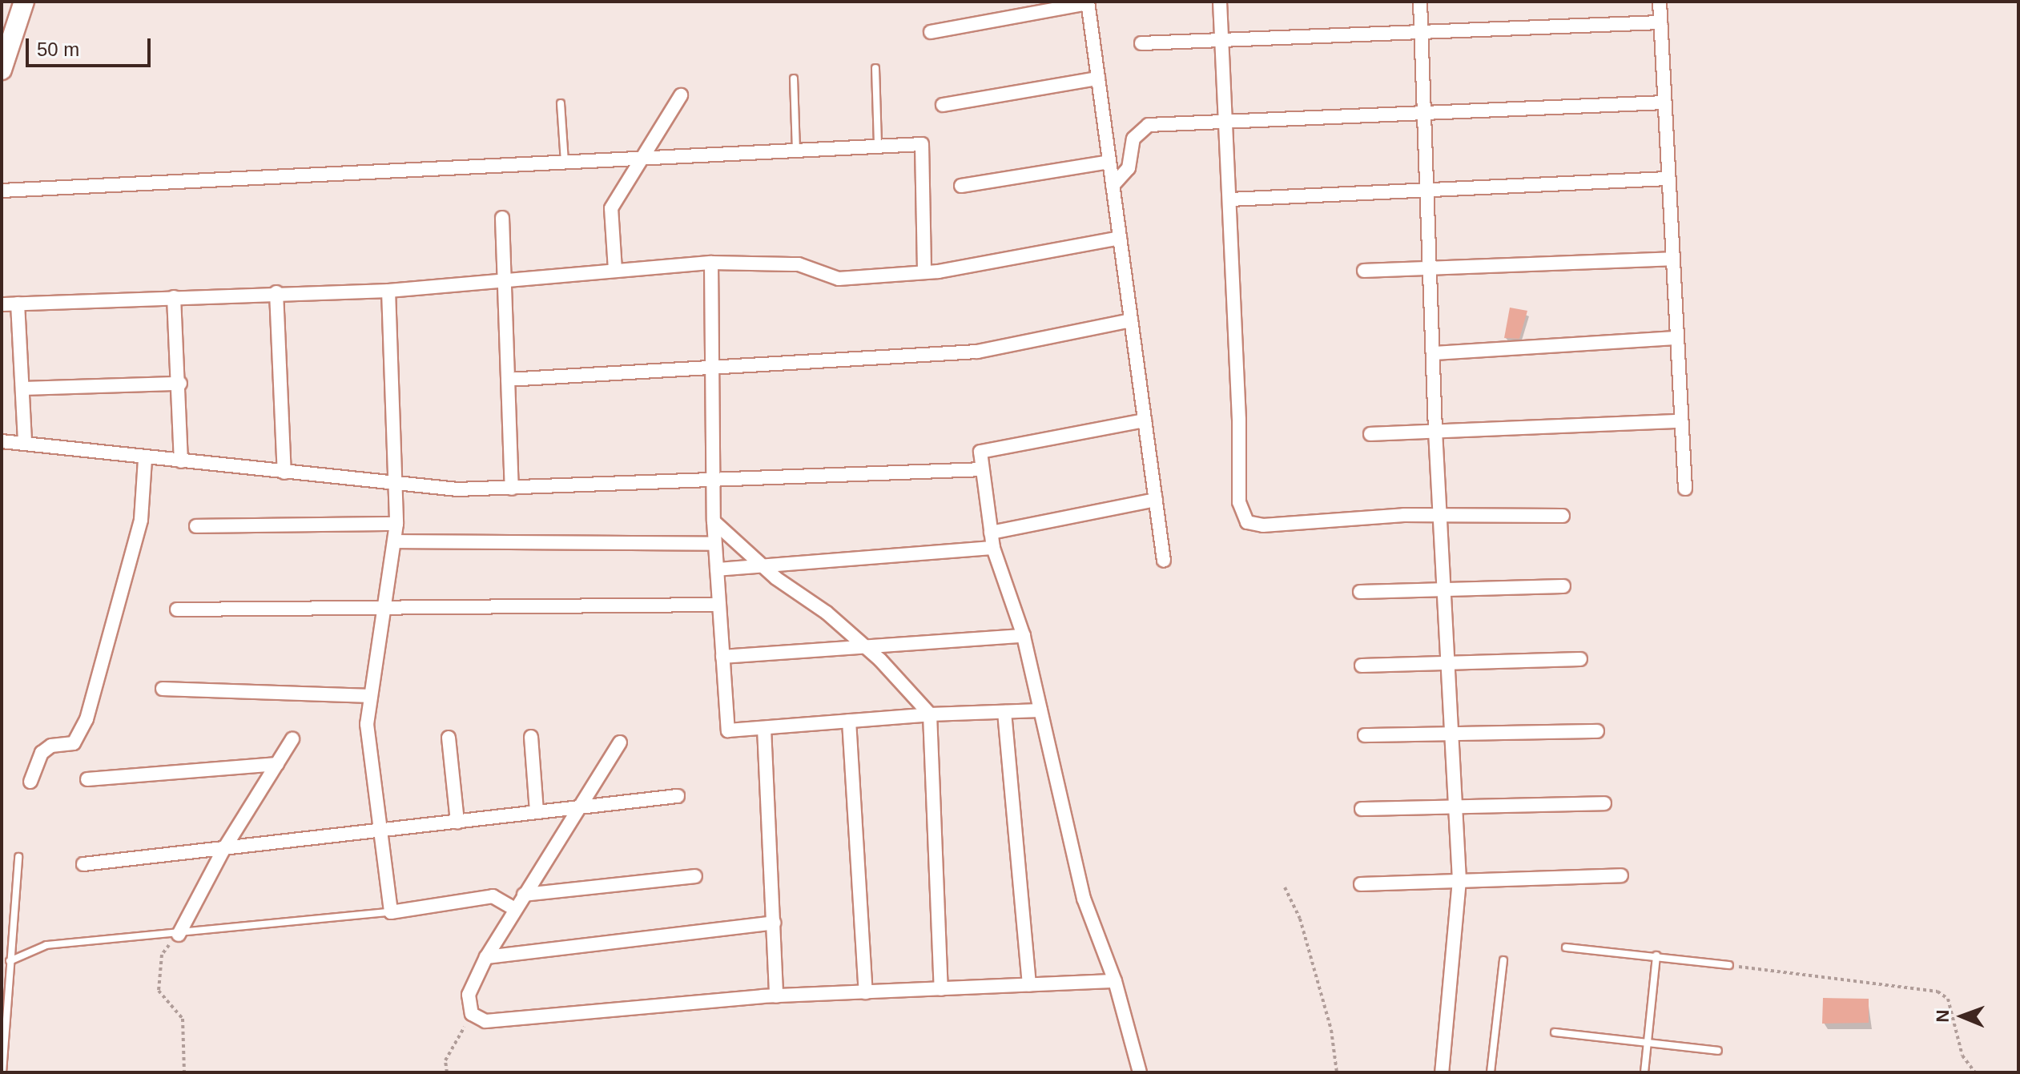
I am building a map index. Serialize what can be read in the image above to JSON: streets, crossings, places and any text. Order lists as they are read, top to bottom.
{
  "scale_bar": "50 m",
  "north": "left"
}
